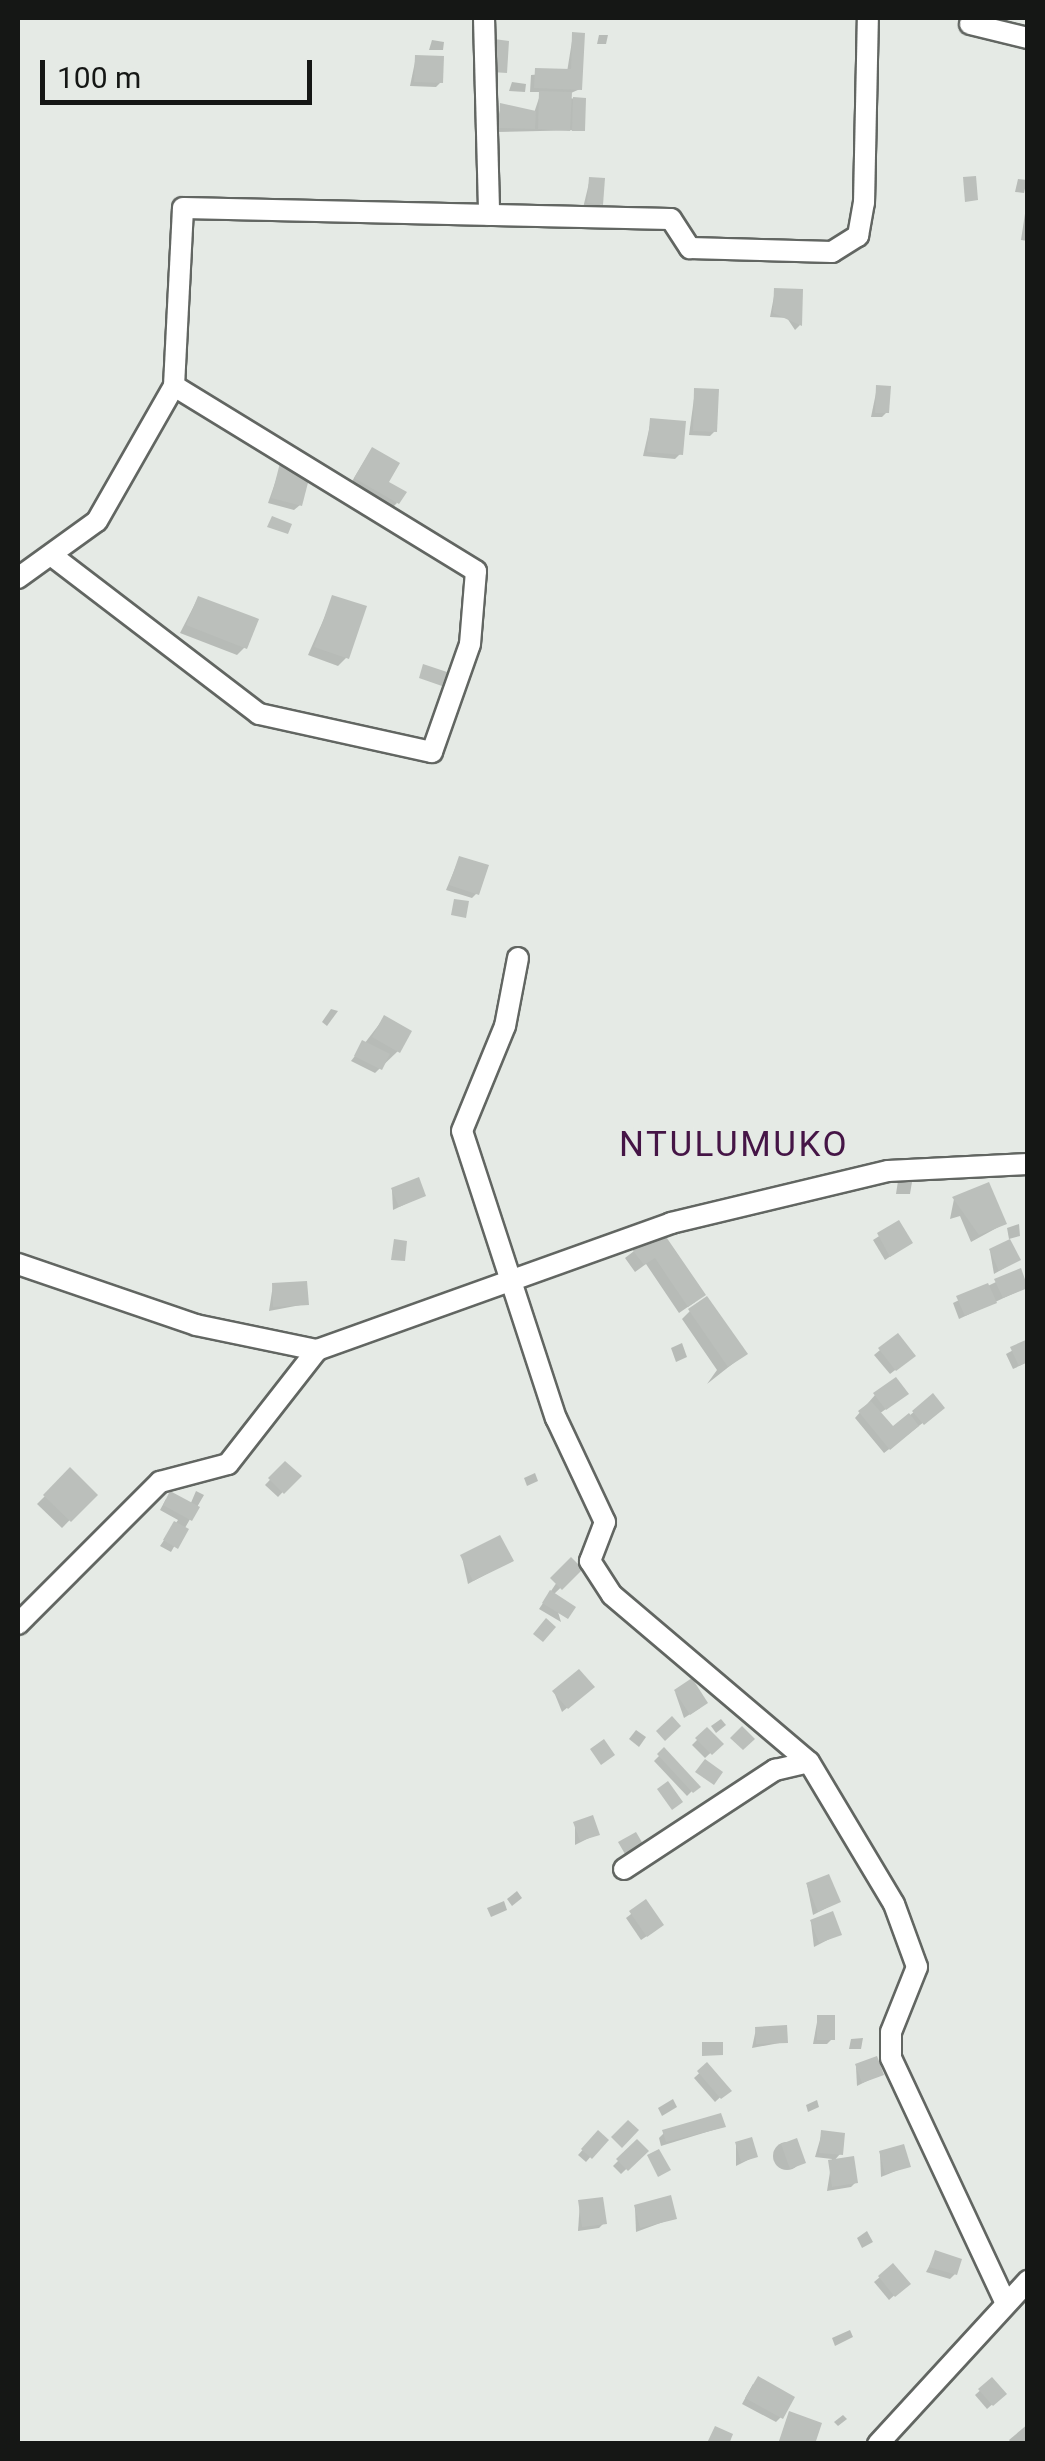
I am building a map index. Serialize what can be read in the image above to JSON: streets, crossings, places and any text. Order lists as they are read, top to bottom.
{
  "districts": ["NTULUMUKO"],
  "scale_bar": "100 m"
}
